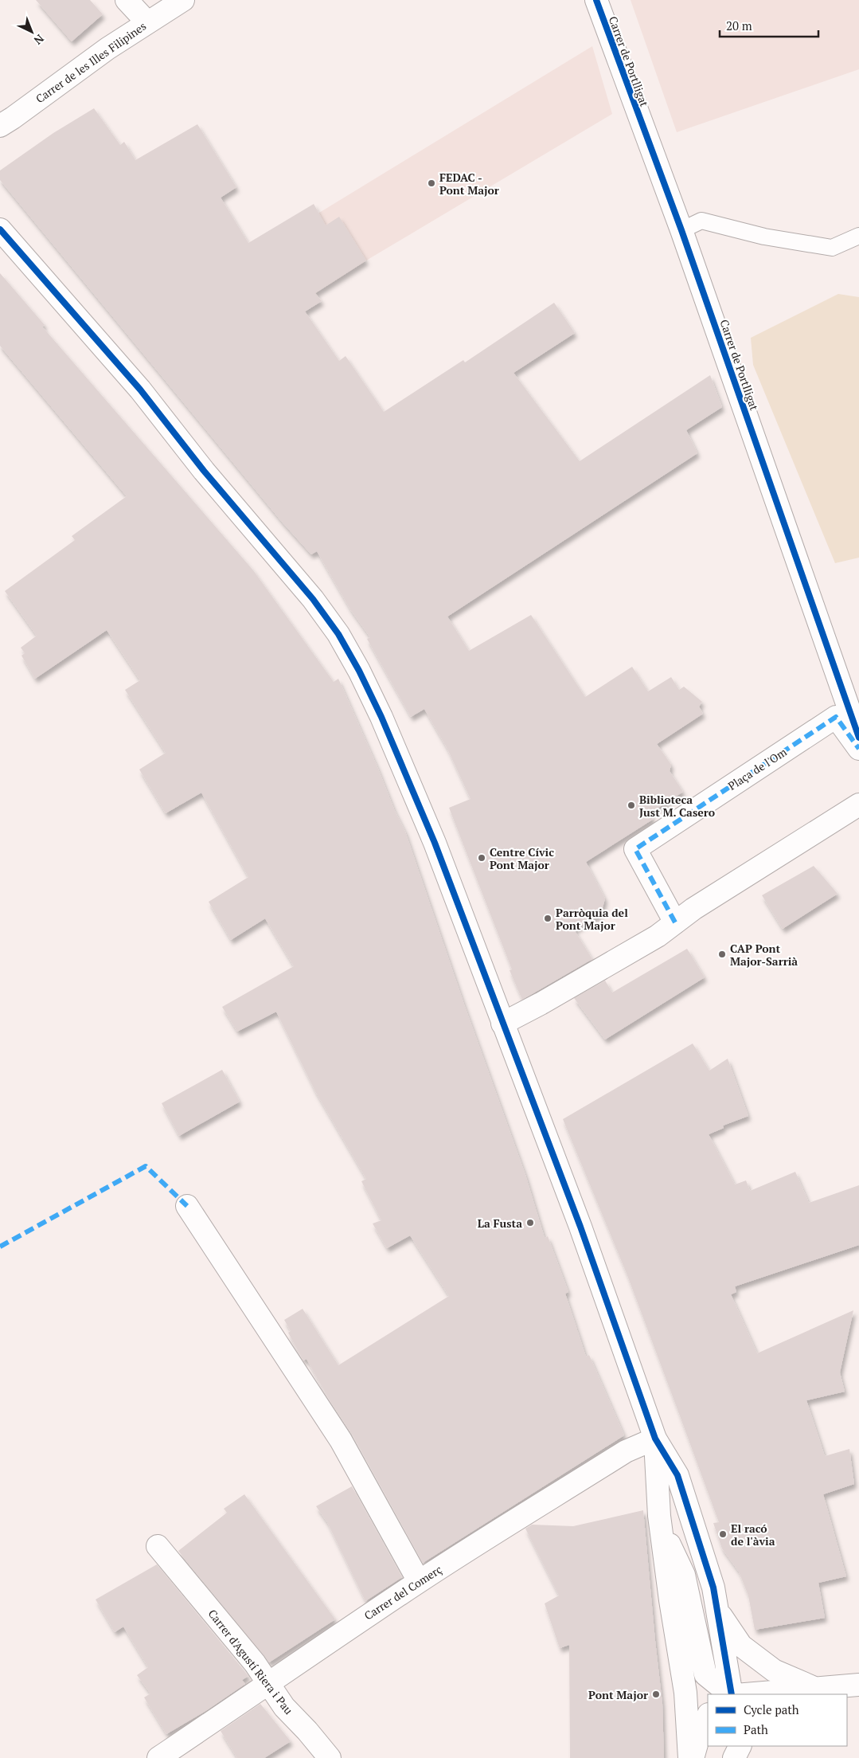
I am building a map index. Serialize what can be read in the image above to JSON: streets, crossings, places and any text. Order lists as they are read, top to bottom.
{
  "streets": {
    "street": [
      "Carrer de Portlligat",
      "Carrer de les Illes Filipines",
      "Plaça de l'Om",
      "Carrer del Comerç",
      "Carrer d'Agustí Riera i Pau"
    ]
  },
  "crossings": [
    ["Carrer del Comerç", "Carrer d'Agustí Riera i Pau"]
  ],
  "places": [
    "FEDAC - Pont Major",
    "Biblioteca Just M. Casero",
    "Centre Cívic Pont Major",
    "Parròquia del Pont Major",
    "CAP Pont Major-Sarrià",
    "La Fusta",
    "El racó de l'àvia",
    "Pont Major"
  ],
  "legend": ["Cycle path", "Path"],
  "scale_bar": "20 m",
  "north": "bottom right"
}
